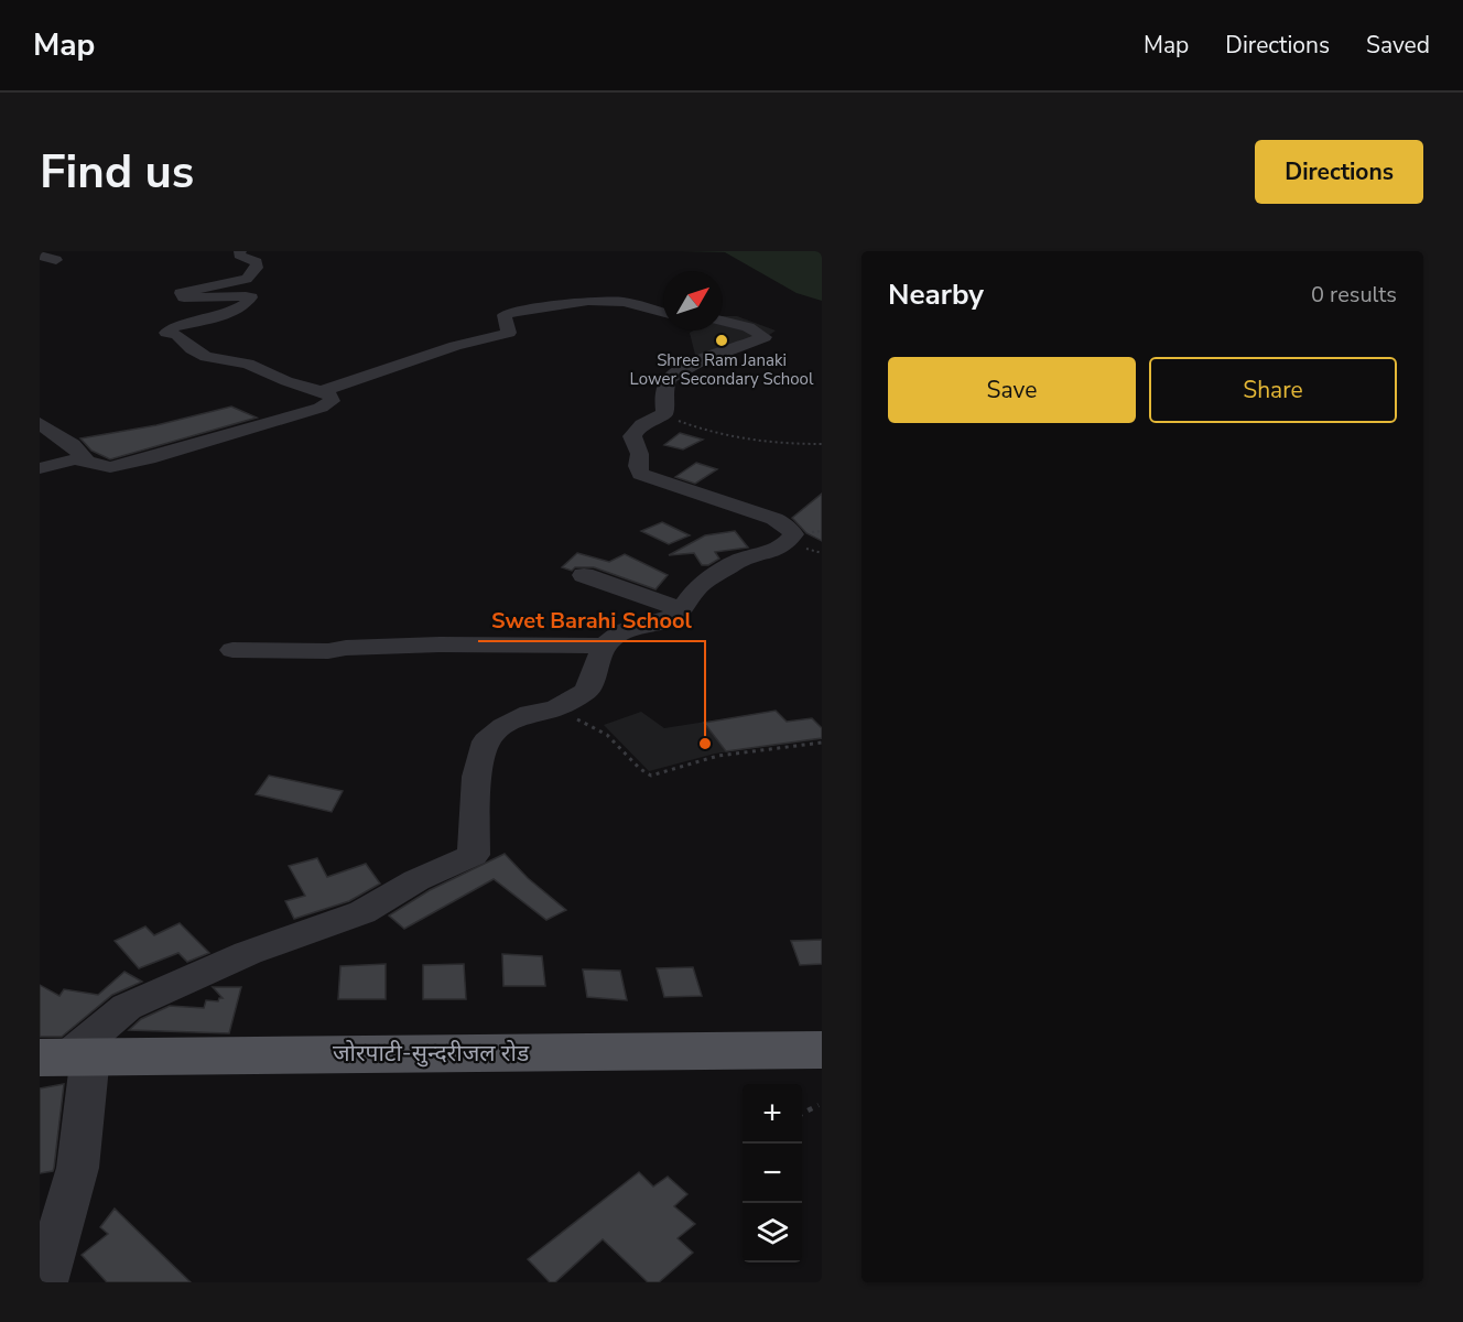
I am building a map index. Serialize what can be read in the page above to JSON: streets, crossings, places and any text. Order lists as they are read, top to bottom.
{
  "streets": {
    "main road": ["जोरपाटी-सुन्दरीजल रोड"]
  },
  "places": ["Shree Ram Janaki Lower Secondary School", "Swet Barahi School"],
  "north": "top right",
  "page": {
    "header": "Map",
    "nav": ["Map", "Directions", "Saved"],
    "buttons": [
      "Directions",
      ["Save", "Share"]
    ],
    "title": "Find us",
    "heading": ["Nearby", "0 results"],
    "map_buttons": ["+", "−"]
  }
}
